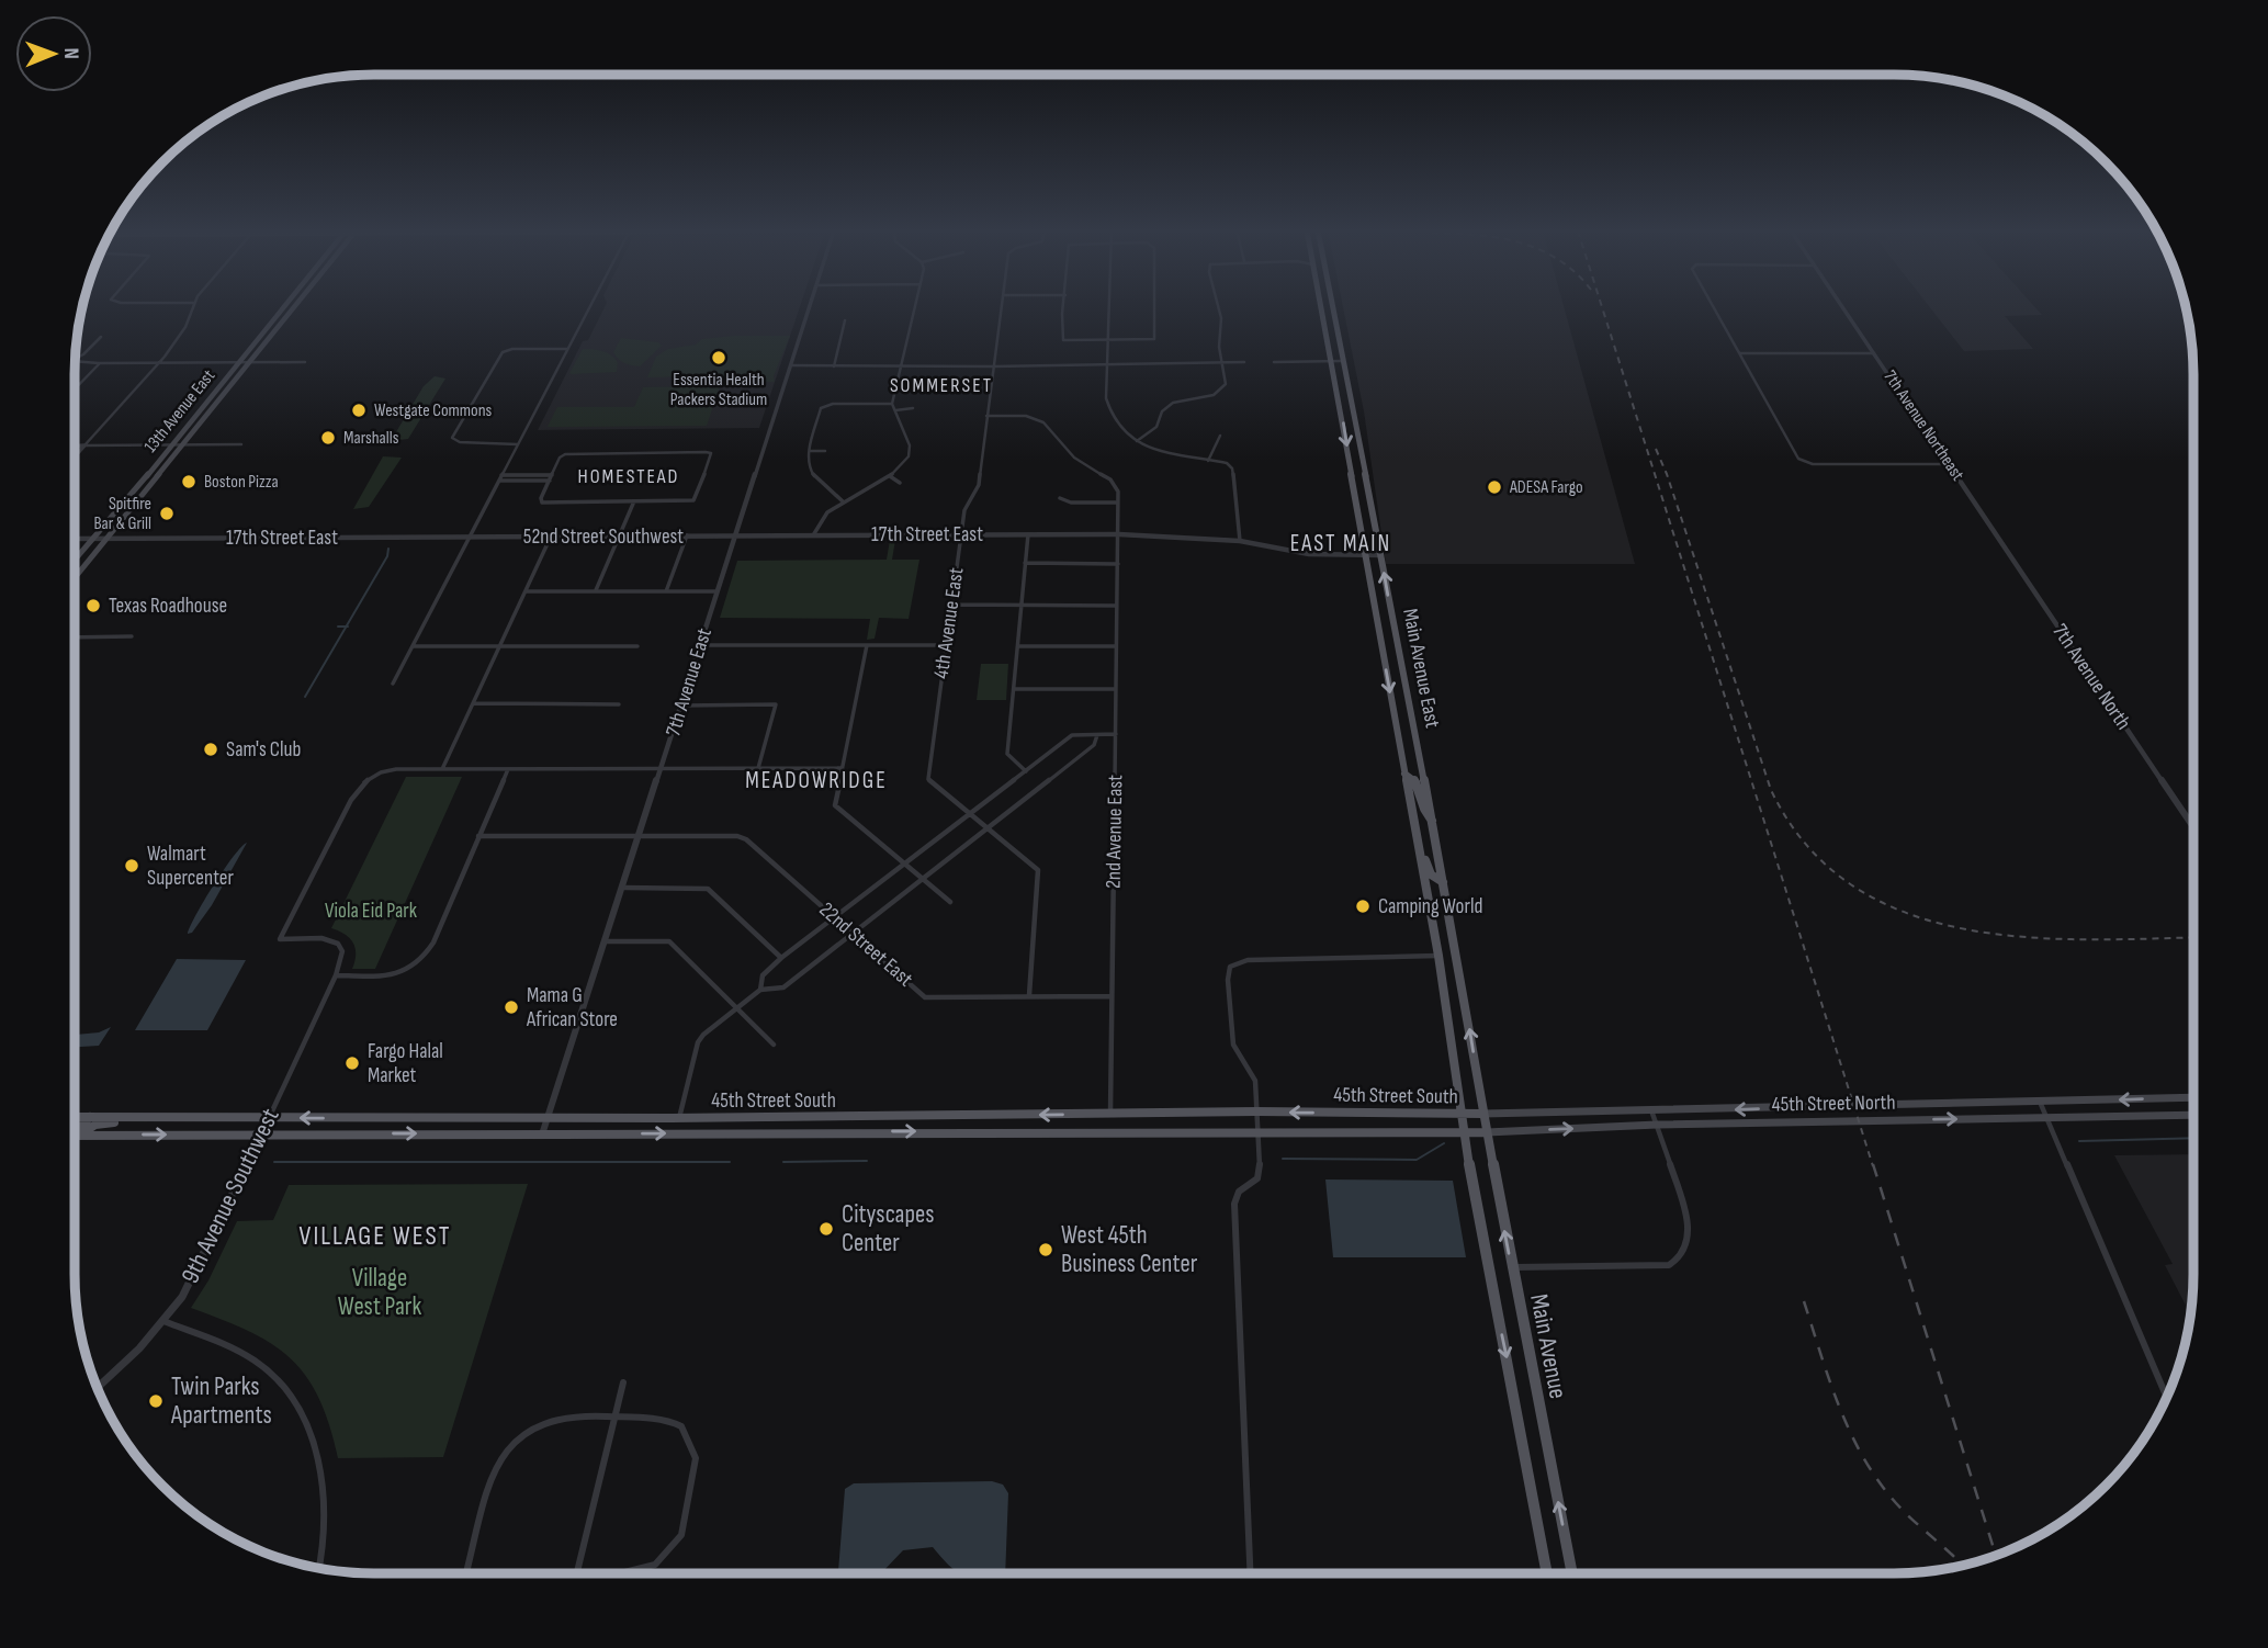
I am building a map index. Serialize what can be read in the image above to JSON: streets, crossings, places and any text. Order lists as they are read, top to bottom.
{
  "streets": {
    "main road": [
      "13th Avenue East",
      "Main Avenue East",
      "45th Street South",
      "45th Street North",
      "Main Avenue"
    ],
    "street": [
      "7th Avenue Northeast",
      "17th Street East",
      "52nd Street Southwest",
      "4th Avenue East",
      "7th Avenue North",
      "7th Avenue East",
      "2nd Avenue East",
      "22nd Street East",
      "9th Avenue Southwest"
    ]
  },
  "crossings": [
    ["13th Avenue East", "17th Street East"],
    ["7th Avenue Northeast", "7th Avenue North"],
    ["17th Street East", "52nd Street Southwest"],
    ["17th Street East", "4th Avenue East"],
    ["17th Street East", "Main Avenue East"],
    ["17th Street East", "7th Avenue East"],
    ["17th Street East", "2nd Avenue East"],
    ["52nd Street Southwest", "7th Avenue East"],
    ["4th Avenue East", "22nd Street East"],
    ["Main Avenue East", "45th Street South"],
    ["Main Avenue East", "45th Street North"],
    ["Main Avenue East", "Main Avenue"],
    ["7th Avenue East", "22nd Street East"],
    ["7th Avenue East", "45th Street South"],
    ["2nd Avenue East", "22nd Street East"],
    ["2nd Avenue East", "45th Street South"],
    ["45th Street South", "45th Street North"],
    ["45th Street South", "9th Avenue Southwest"],
    ["45th Street South", "Main Avenue"],
    ["45th Street North", "Main Avenue"]
  ],
  "districts": [
    "SOMMERSET",
    "HOMESTEAD",
    "EAST MAIN",
    "MEADOWRIDGE",
    "VILLAGE WEST"
  ],
  "parks": ["Viola Eid Park", "Village West Park"],
  "places": [
    "Essentia Health Packers Stadium",
    "Westgate Commons",
    "Marshalls",
    "Boston Pizza",
    "ADESA Fargo",
    "Spitfire Bar & Grill",
    "Texas Roadhouse",
    "Sam's Club",
    "Walmart Supercenter",
    "Camping World",
    "Mama G African Store",
    "Fargo Halal Market",
    "Cityscapes Center",
    "West 45th Business Center",
    "Twin Parks Apartments"
  ],
  "north": "right"
}
